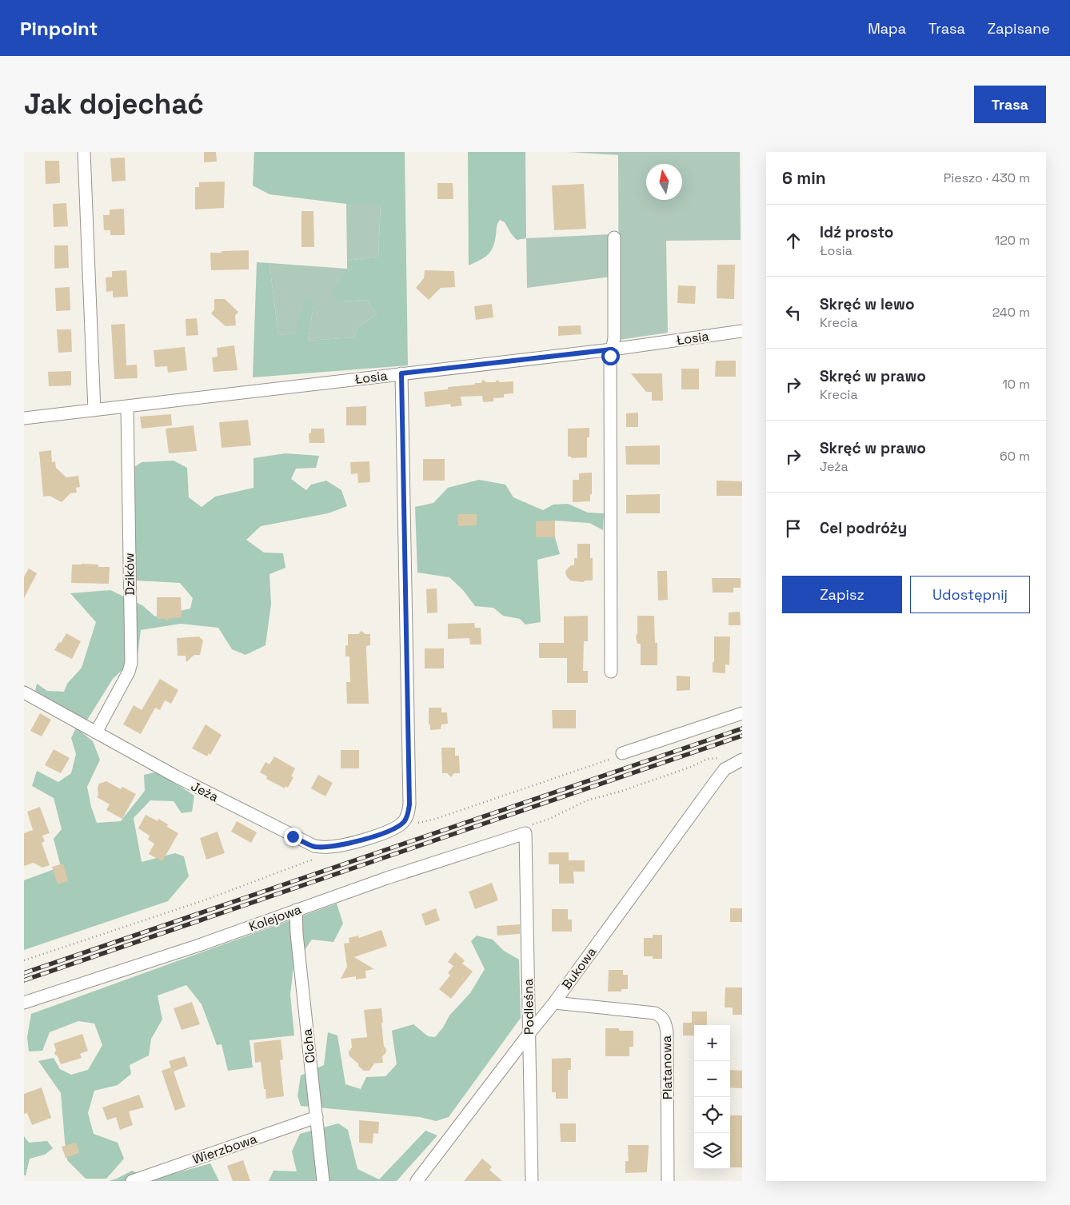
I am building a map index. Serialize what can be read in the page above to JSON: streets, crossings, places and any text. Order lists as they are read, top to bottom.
{
  "streets": {
    "street": [
      "Łosia",
      "Dzików",
      "Jeża",
      "Kolejowa",
      "Bukowa",
      "Podleśna",
      "Cicha",
      "Platanowa",
      "Wierzbowa"
    ]
  },
  "crossings": [
    ["Łosia", "Dzików"],
    ["Łosia", "Jeża"],
    ["Dzików", "Jeża"],
    ["Kolejowa", "Podleśna"],
    ["Kolejowa", "Cicha"],
    ["Bukowa", "Podleśna"],
    ["Bukowa", "Platanowa"],
    ["Cicha", "Wierzbowa"]
  ],
  "north": "top",
  "page": {
    "header": "Pinpoint",
    "nav": ["Mapa", "Trasa", "Zapisane"],
    "buttons": [
      "Trasa",
      ["Zapisz", "Udostępnij"]
    ],
    "title": "Jak dojechać",
    "heading": ["6 min", "Pieszo · 430 m"],
    "list": [
      ["Idź prosto", "Łosia", "120 m"],
      ["Skręć w lewo", "Krecia", "240 m"],
      ["Skręć w prawo", "Krecia", "10 m"],
      ["Skręć w prawo", "Jeża", "60 m"],
      "Cel podróży"
    ],
    "map_buttons": ["+", "−"]
  }
}
